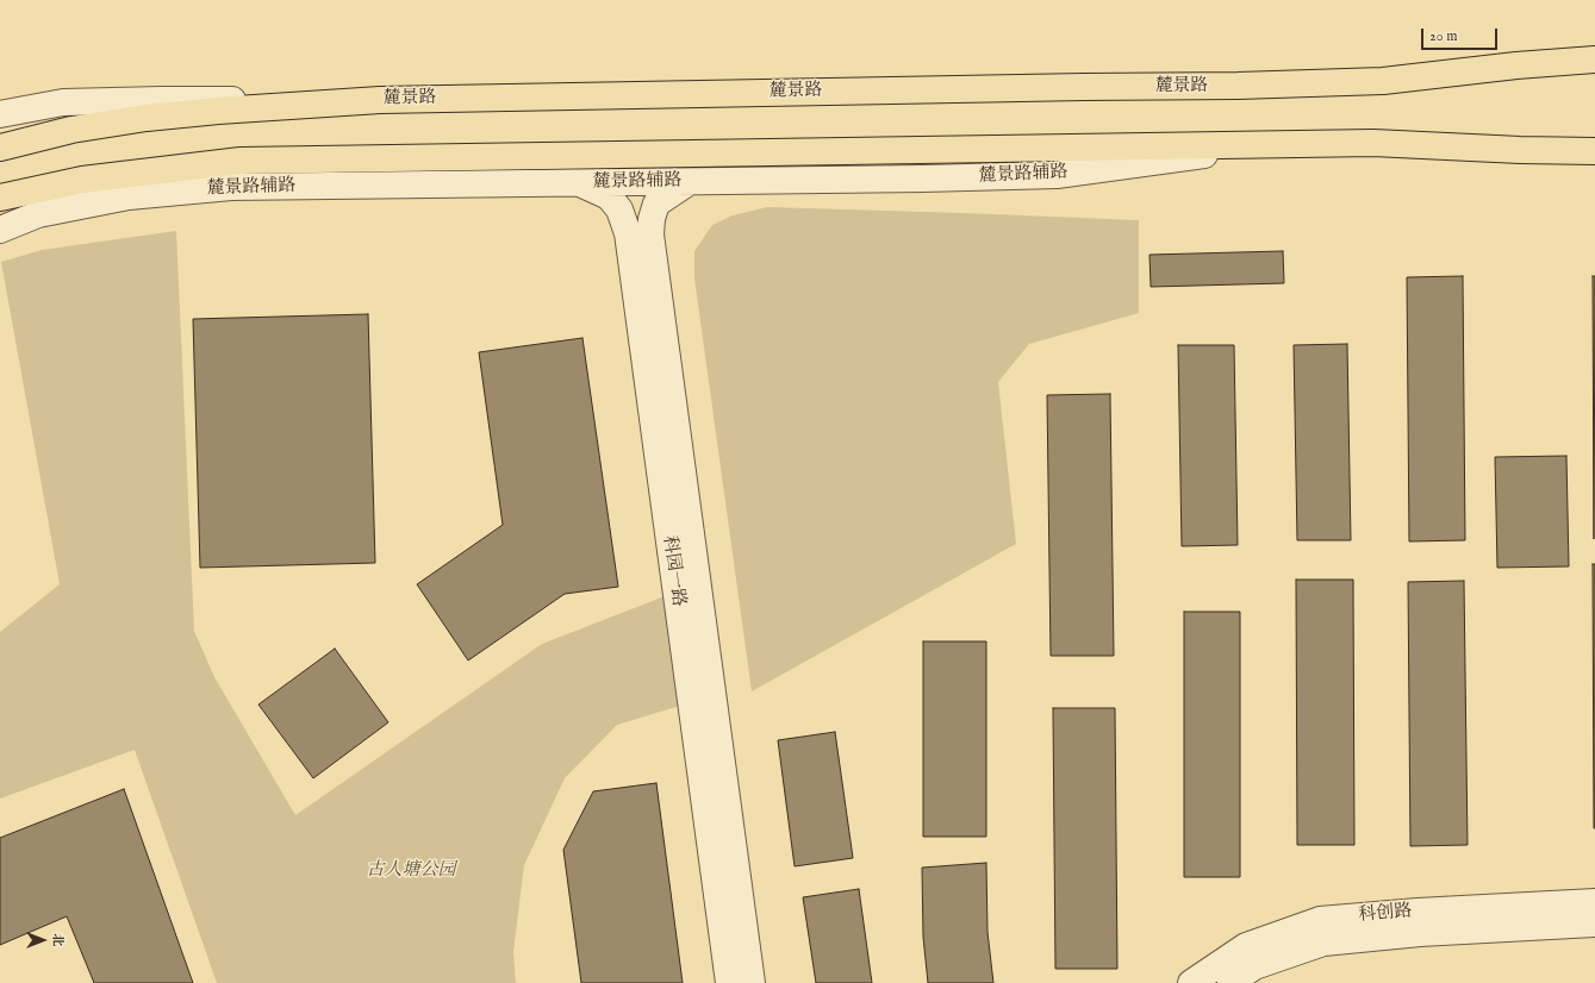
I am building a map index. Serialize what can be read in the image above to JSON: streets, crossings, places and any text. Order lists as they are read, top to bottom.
{
  "streets": {
    "highway": ["麓景路"],
    "street": ["麓景路辅路", "科园一路", "科创路"]
  },
  "crossings": [
    ["麓景路辅路", "科园一路"]
  ],
  "parks": ["古人塘公园"],
  "scale_bar": "20 m",
  "north": "right"
}
